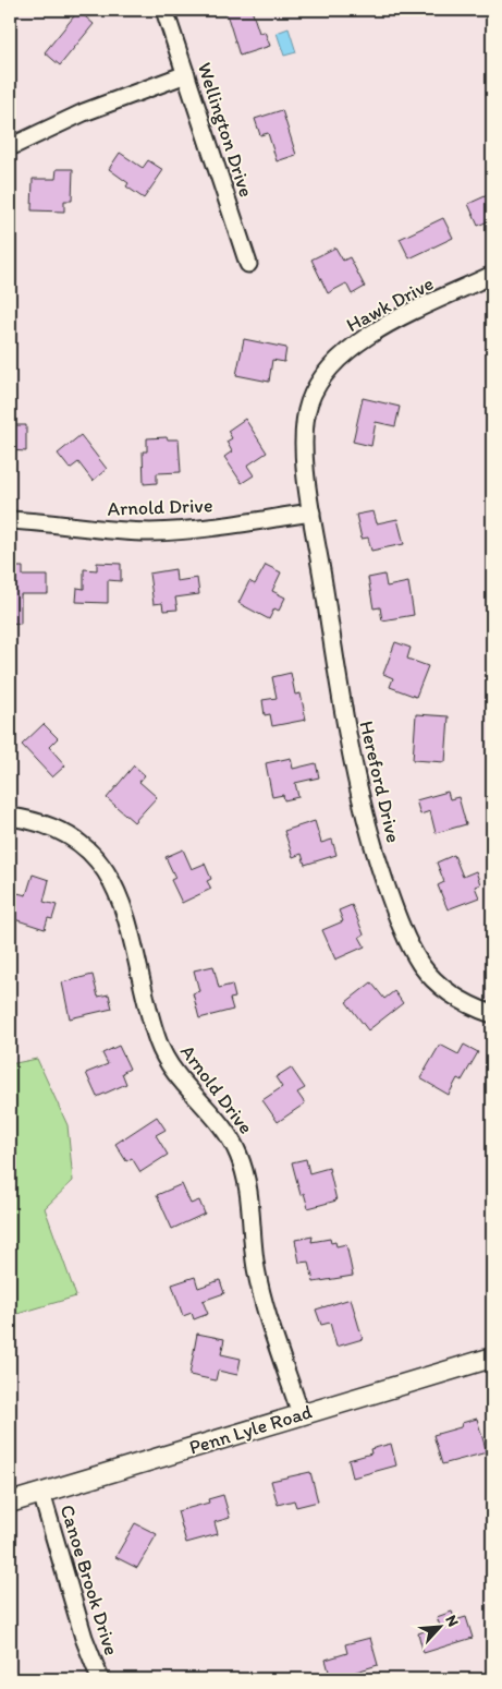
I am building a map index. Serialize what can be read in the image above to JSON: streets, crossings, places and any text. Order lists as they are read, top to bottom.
{
  "streets": {
    "street": [
      "Wellington Drive",
      "Hawk Drive",
      "Arnold Drive",
      "Hereford Drive",
      "Penn Lyle Road",
      "Canoe Brook Drive"
    ]
  },
  "crossings": [
    ["Hawk Drive", "Arnold Drive"],
    ["Hawk Drive", "Hereford Drive"],
    ["Arnold Drive", "Hereford Drive"],
    ["Arnold Drive", "Penn Lyle Road"],
    ["Penn Lyle Road", "Canoe Brook Drive"]
  ],
  "north": "top right"
}
